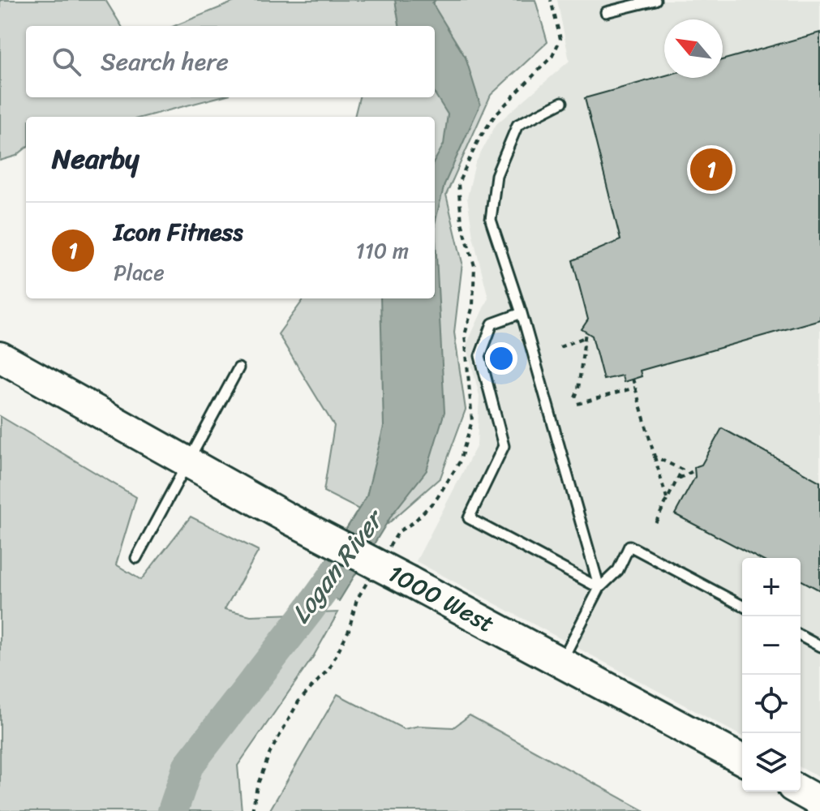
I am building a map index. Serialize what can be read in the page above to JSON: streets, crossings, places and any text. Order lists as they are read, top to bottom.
{
  "streets": {
    "main road": ["1000 West"]
  },
  "water": ["Logan River"],
  "north": "top left",
  "page": {
    "search": "Search here",
    "heading": "Nearby",
    "pins": "1",
    "list": [
      {
        "mark": "1",
        "name": "Icon Fitness",
        "note": "Place",
        "value": "110 m"
      }
    ],
    "map_buttons": ["+", "−"]
  }
}
